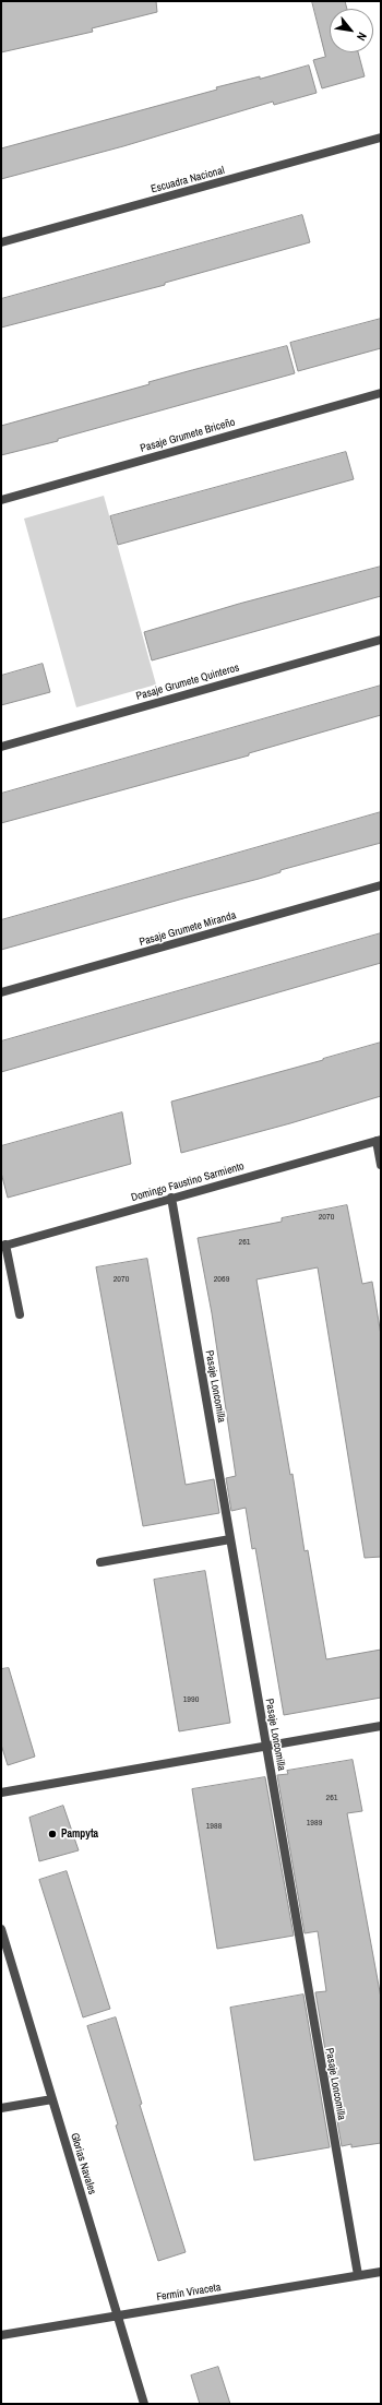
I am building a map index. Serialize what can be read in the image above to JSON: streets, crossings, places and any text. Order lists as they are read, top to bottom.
{
  "streets": {
    "street": [
      "Escuadra Nacional",
      "Pasaje Grumete Briceño",
      "Pasaje Grumete Quinteros",
      "Pasaje Grumete Miranda",
      "Domingo Faustino Sarmiento",
      "Pasaje Loncomilla",
      "Glorias Navales",
      "Fermín Vivaceta"
    ]
  },
  "crossings": [
    ["Domingo Faustino Sarmiento", "Pasaje Loncomilla"],
    ["Pasaje Loncomilla", "Fermín Vivaceta"],
    ["Glorias Navales", "Fermín Vivaceta"]
  ],
  "places": ["Pampyta"],
  "house_numbers": [
    "2070",
    "261",
    "2070",
    "2069",
    "1990",
    "261",
    "1989",
    "1988"
  ],
  "north": "bottom right"
}
